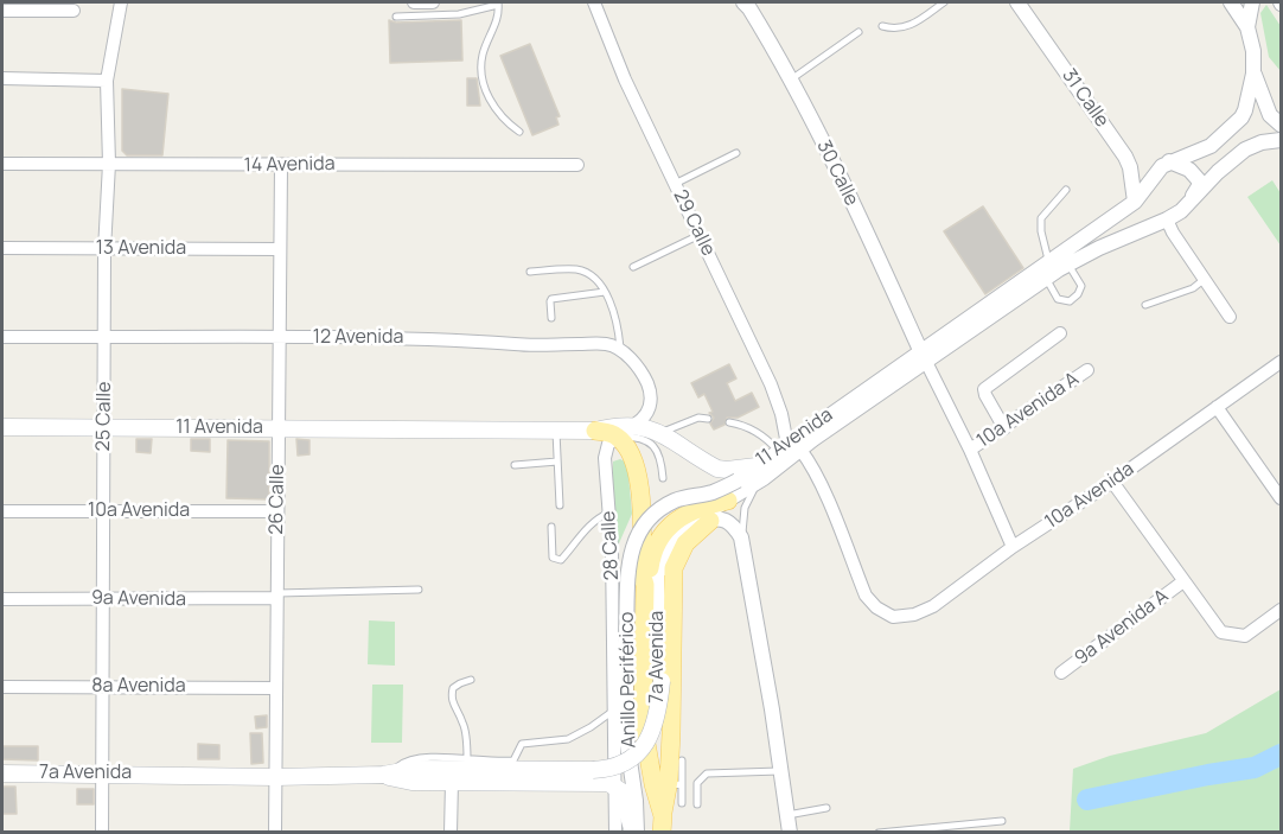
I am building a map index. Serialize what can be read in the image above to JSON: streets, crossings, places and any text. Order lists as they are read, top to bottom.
{
  "streets": {
    "main road": ["11 Avenida", "7a Avenida", "Anillo Periférico"],
    "street": [
      "31 Calle",
      "14 Avenida",
      "30 Calle",
      "29 Calle",
      "13 Avenida",
      "12 Avenida",
      "10a Avenida A",
      "25 Calle",
      "10a Avenida",
      "26 Calle",
      "28 Calle",
      "9a Avenida",
      "9a Avenida A",
      "8a Avenida"
    ]
  },
  "crossings": [
    ["31 Calle", "11 Avenida"],
    ["14 Avenida", "25 Calle"],
    ["14 Avenida", "26 Calle"],
    ["30 Calle", "10a Avenida A"],
    ["30 Calle", "11 Avenida"],
    ["30 Calle", "10a Avenida"],
    ["29 Calle", "11 Avenida"],
    ["29 Calle", "10a Avenida"],
    ["13 Avenida", "25 Calle"],
    ["13 Avenida", "26 Calle"],
    ["12 Avenida", "25 Calle"],
    ["12 Avenida", "26 Calle"],
    ["25 Calle", "11 Avenida"],
    ["25 Calle", "10a Avenida"],
    ["25 Calle", "9a Avenida"],
    ["25 Calle", "7a Avenida"],
    ["25 Calle", "8a Avenida"],
    ["11 Avenida", "26 Calle"],
    ["11 Avenida", "7a Avenida"],
    ["11 Avenida", "Anillo Periférico"],
    ["10a Avenida", "26 Calle"],
    ["26 Calle", "9a Avenida"],
    ["26 Calle", "7a Avenida"],
    ["26 Calle", "8a Avenida"],
    ["28 Calle", "7a Avenida"],
    ["28 Calle", "Anillo Periférico"]
  ]
}
